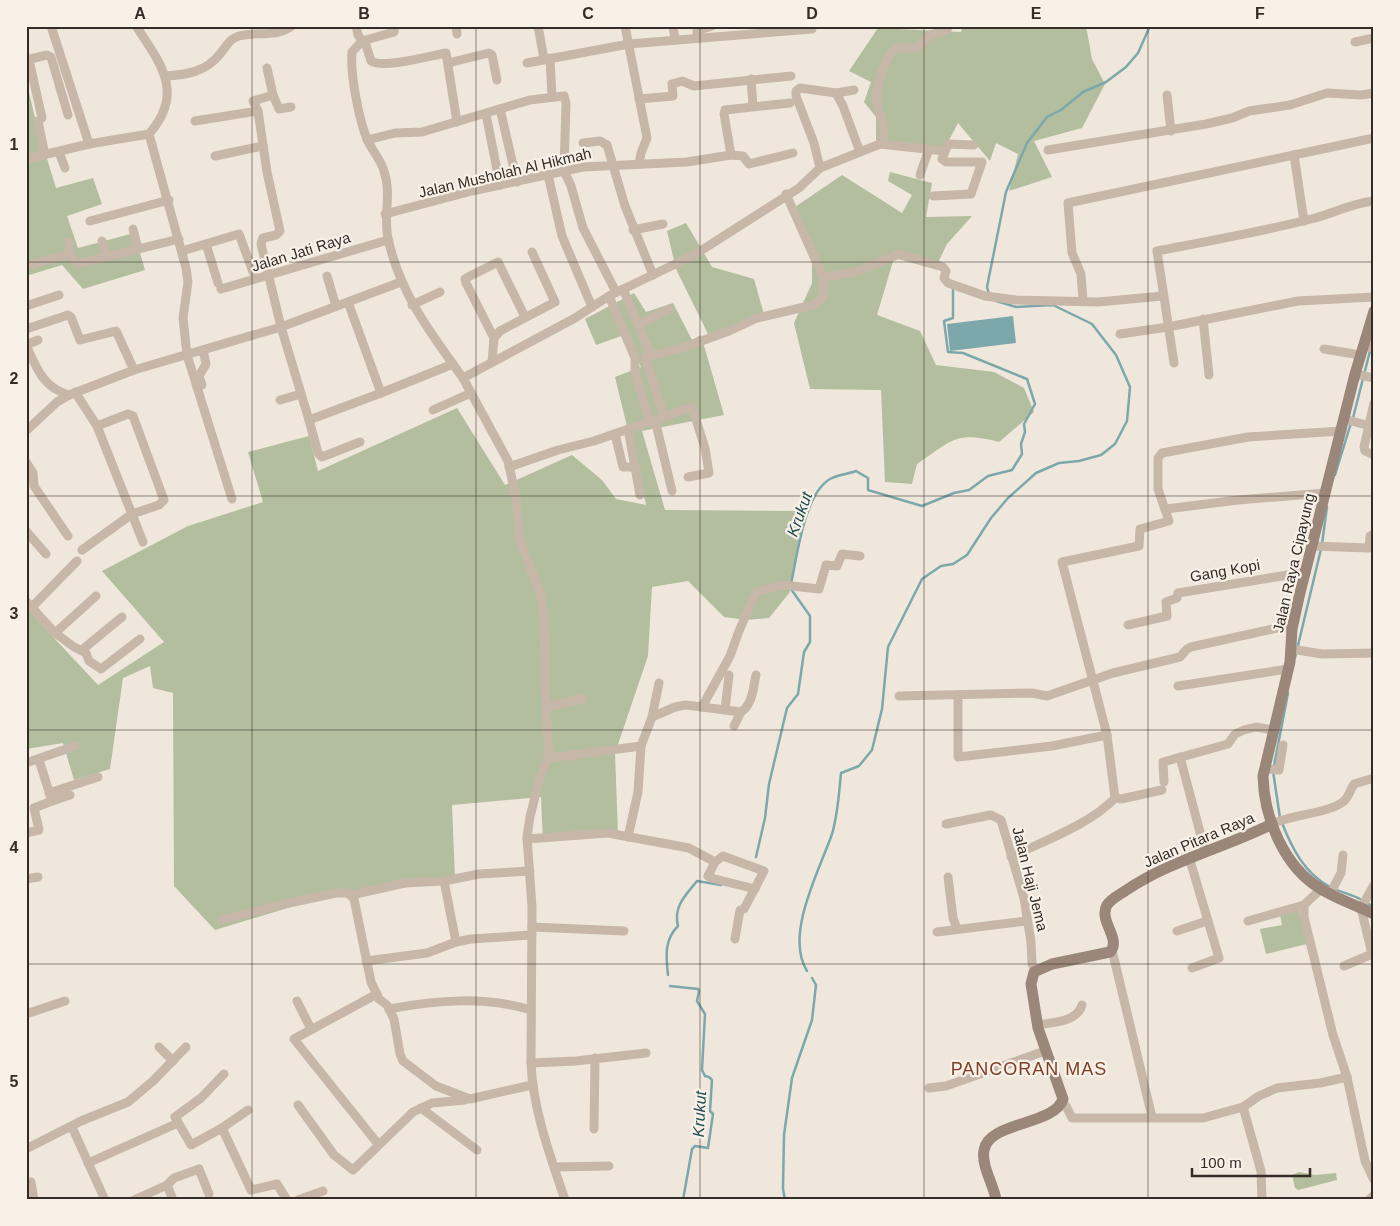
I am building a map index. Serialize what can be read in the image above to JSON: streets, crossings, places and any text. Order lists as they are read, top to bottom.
{
  "streets": {
    "main road": ["Jalan Raya Cipayung", "Jalan Pitara Raya"],
    "street": [
      "Jalan Musholah Al Hikmah",
      "Jalan Jati Raya",
      "Gang Kopi",
      "Jalan Haji Jema"
    ]
  },
  "crossings": [
    ["Jalan Raya Cipayung", "Gang Kopi"],
    ["Jalan Raya Cipayung", "Jalan Pitara Raya"]
  ],
  "districts": ["PANCORAN MAS"],
  "water": ["Krukut"],
  "scale_bar": "100 m",
  "grid": {
    "columns": [
      "A",
      "B",
      "C",
      "D",
      "E",
      "F"
    ],
    "rows": [
      "1",
      "2",
      "3",
      "4",
      "5"
    ]
  }
}
